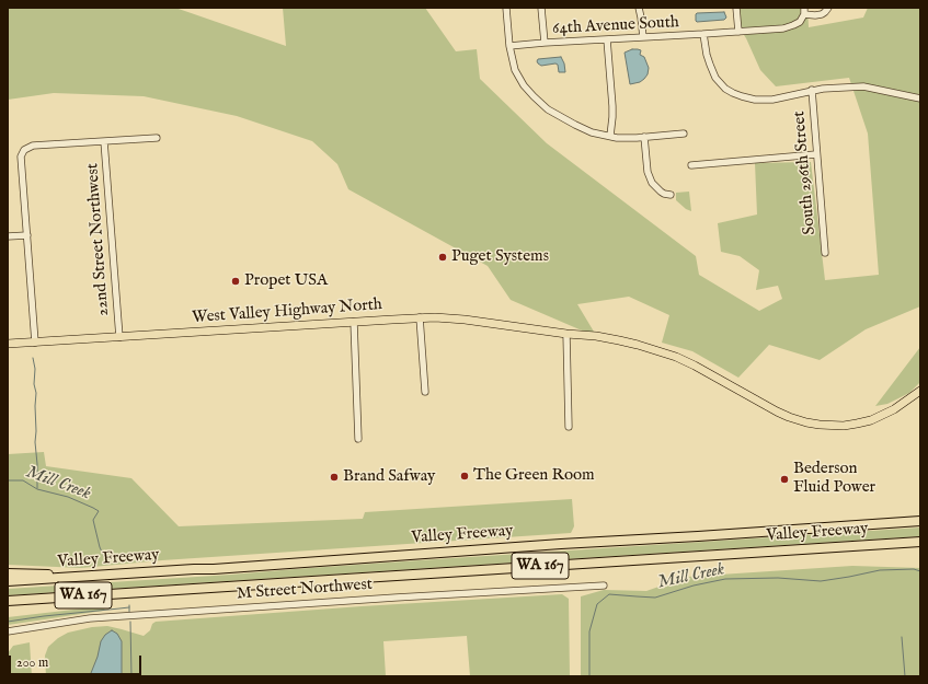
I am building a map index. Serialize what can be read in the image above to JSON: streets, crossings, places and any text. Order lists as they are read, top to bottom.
{
  "streets": {
    "highway": ["Valley Freeway", "WA 167"],
    "main road": ["West Valley Highway North"],
    "street": [
      "64th Avenue South",
      "South 296th Street",
      "22nd Street Northwest",
      "M Street Northwest"
    ]
  },
  "crossings": [
    ["22nd Street Northwest", "West Valley Highway North"]
  ],
  "water": ["Mill Creek"],
  "places": [
    "Puget Systems",
    "Propet USA",
    "The Green Room",
    "Brand Safway",
    "Bederson Fluid Power"
  ],
  "scale_bar": "200 m"
}
